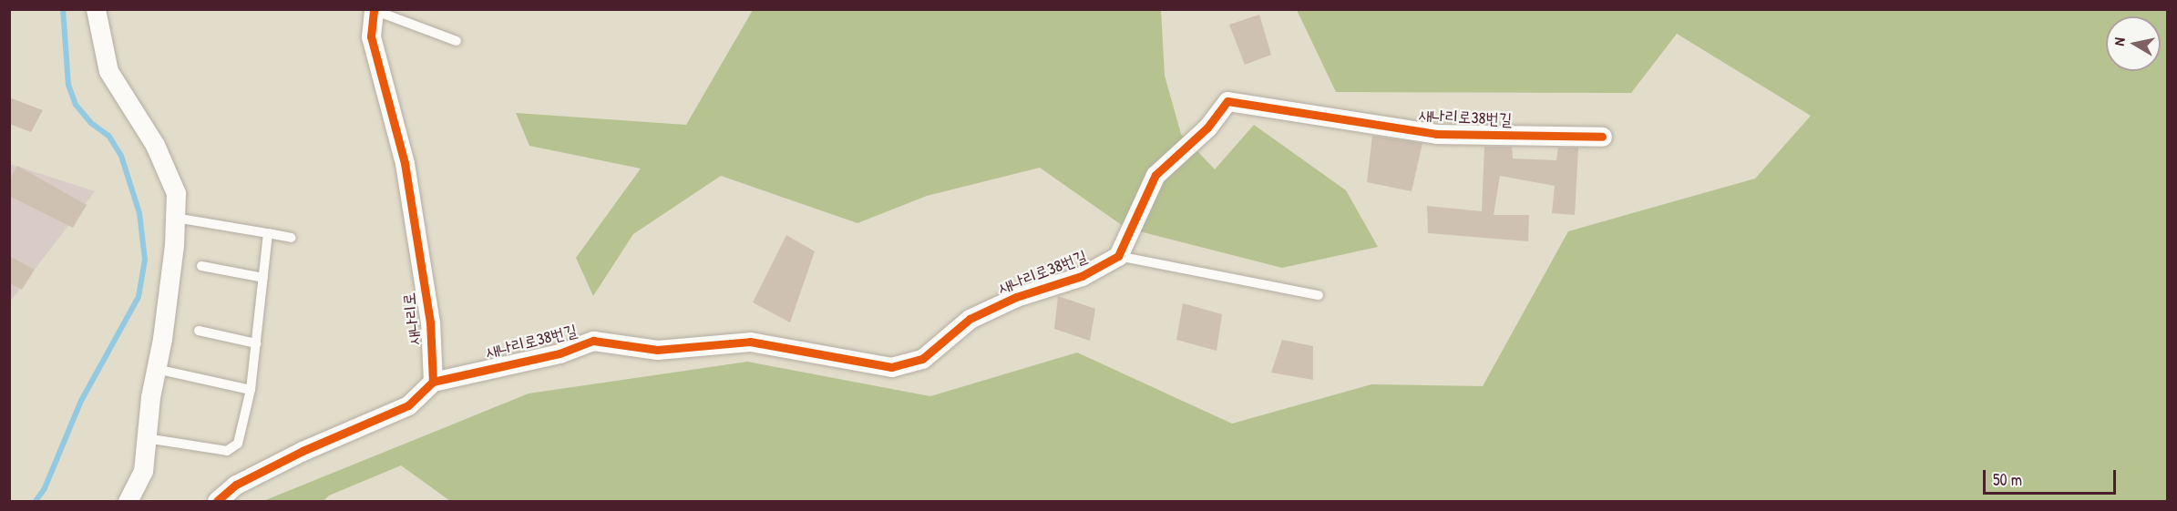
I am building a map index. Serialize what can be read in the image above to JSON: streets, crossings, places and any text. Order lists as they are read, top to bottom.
{
  "streets": {
    "street": ["새나리로38번길", "새나리로"]
  },
  "crossings": [
    ["새나리로38번길", "새나리로"]
  ],
  "scale_bar": "50 m",
  "north": "left"
}
